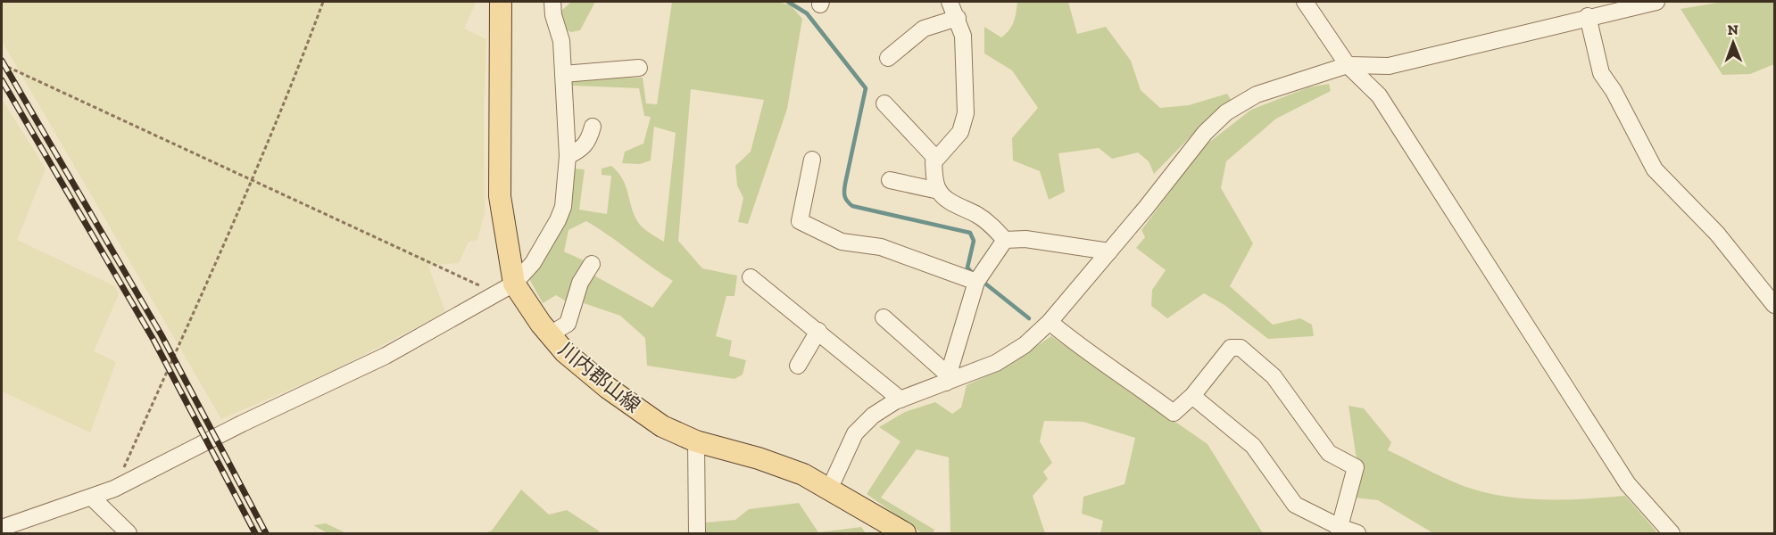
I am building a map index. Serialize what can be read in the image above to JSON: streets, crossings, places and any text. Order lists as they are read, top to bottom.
{
  "streets": {
    "main road": ["川内郡山線"]
  },
  "north": "top"
}
